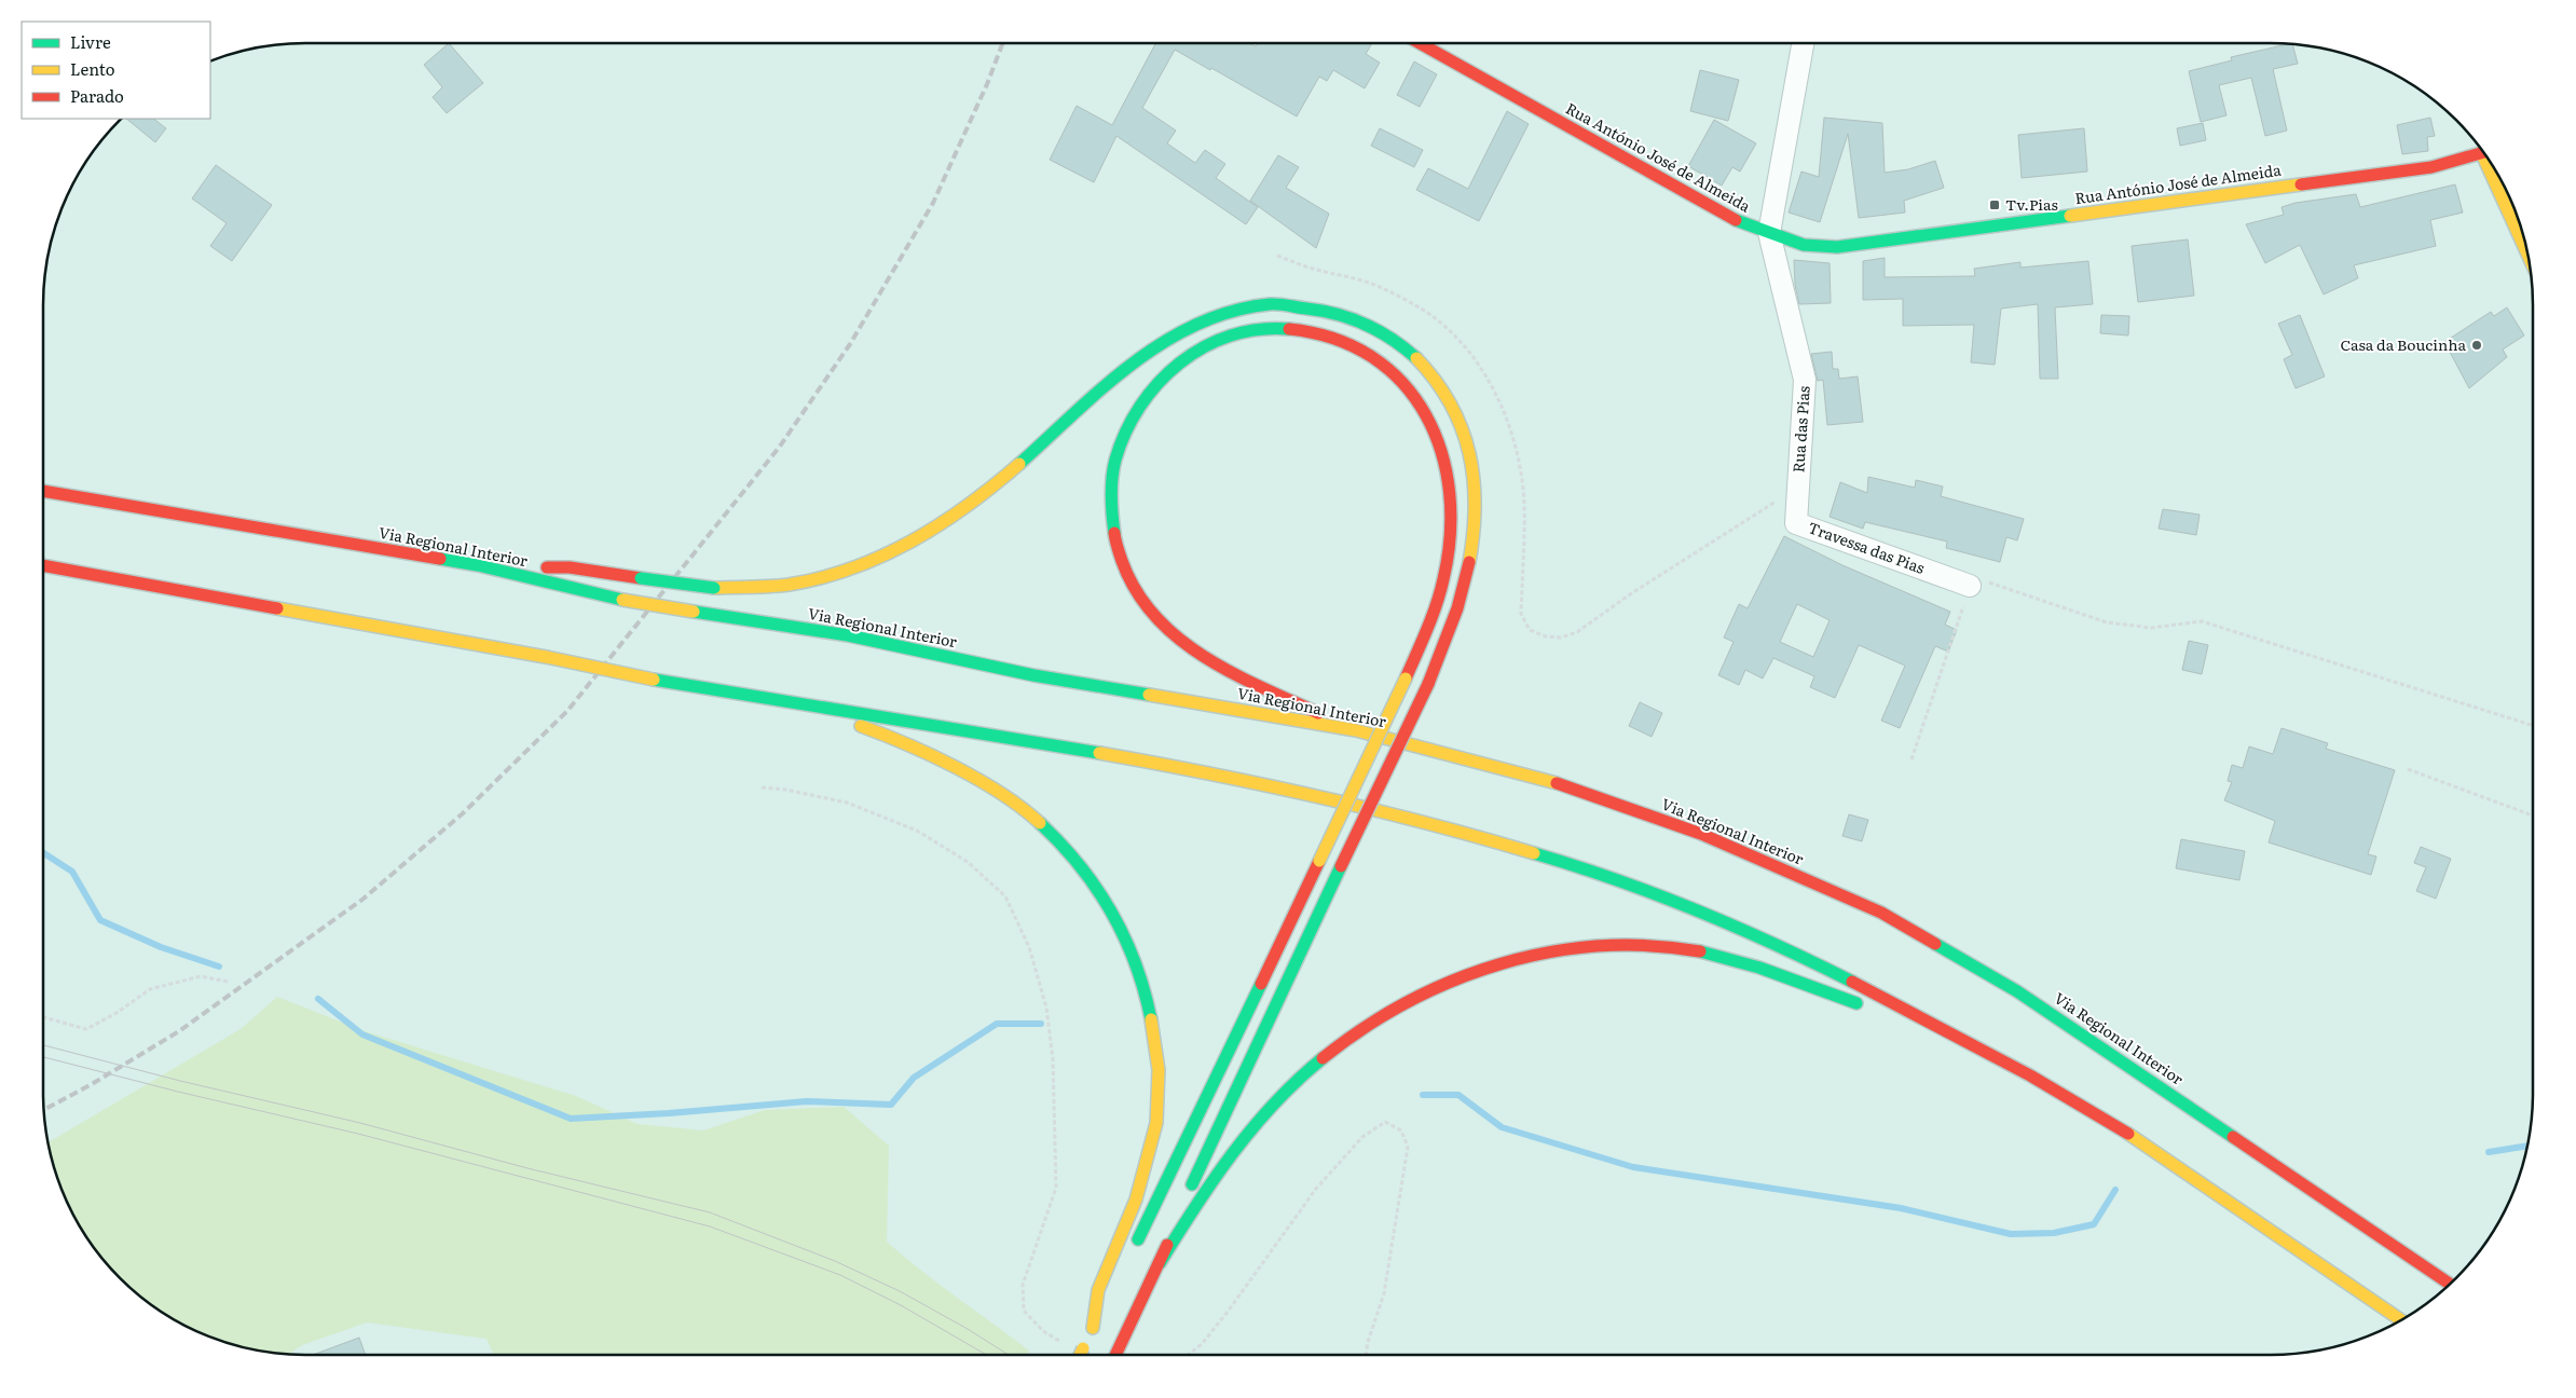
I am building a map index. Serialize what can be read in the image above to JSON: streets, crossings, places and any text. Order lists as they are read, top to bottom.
{
  "streets": {
    "main road": ["Rua António José de Almeida", "Via Regional Interior"],
    "street": ["Rua das Pias", "Travessa das Pias"]
  },
  "crossings": [
    ["Rua António José de Almeida", "Rua das Pias"],
    ["Rua das Pias", "Travessa das Pias"]
  ],
  "places": {
    "transit": ["Tv.Pias"],
    "other": ["Casa da Boucinha"]
  },
  "legend": ["Livre", "Lento", "Parado"]
}
